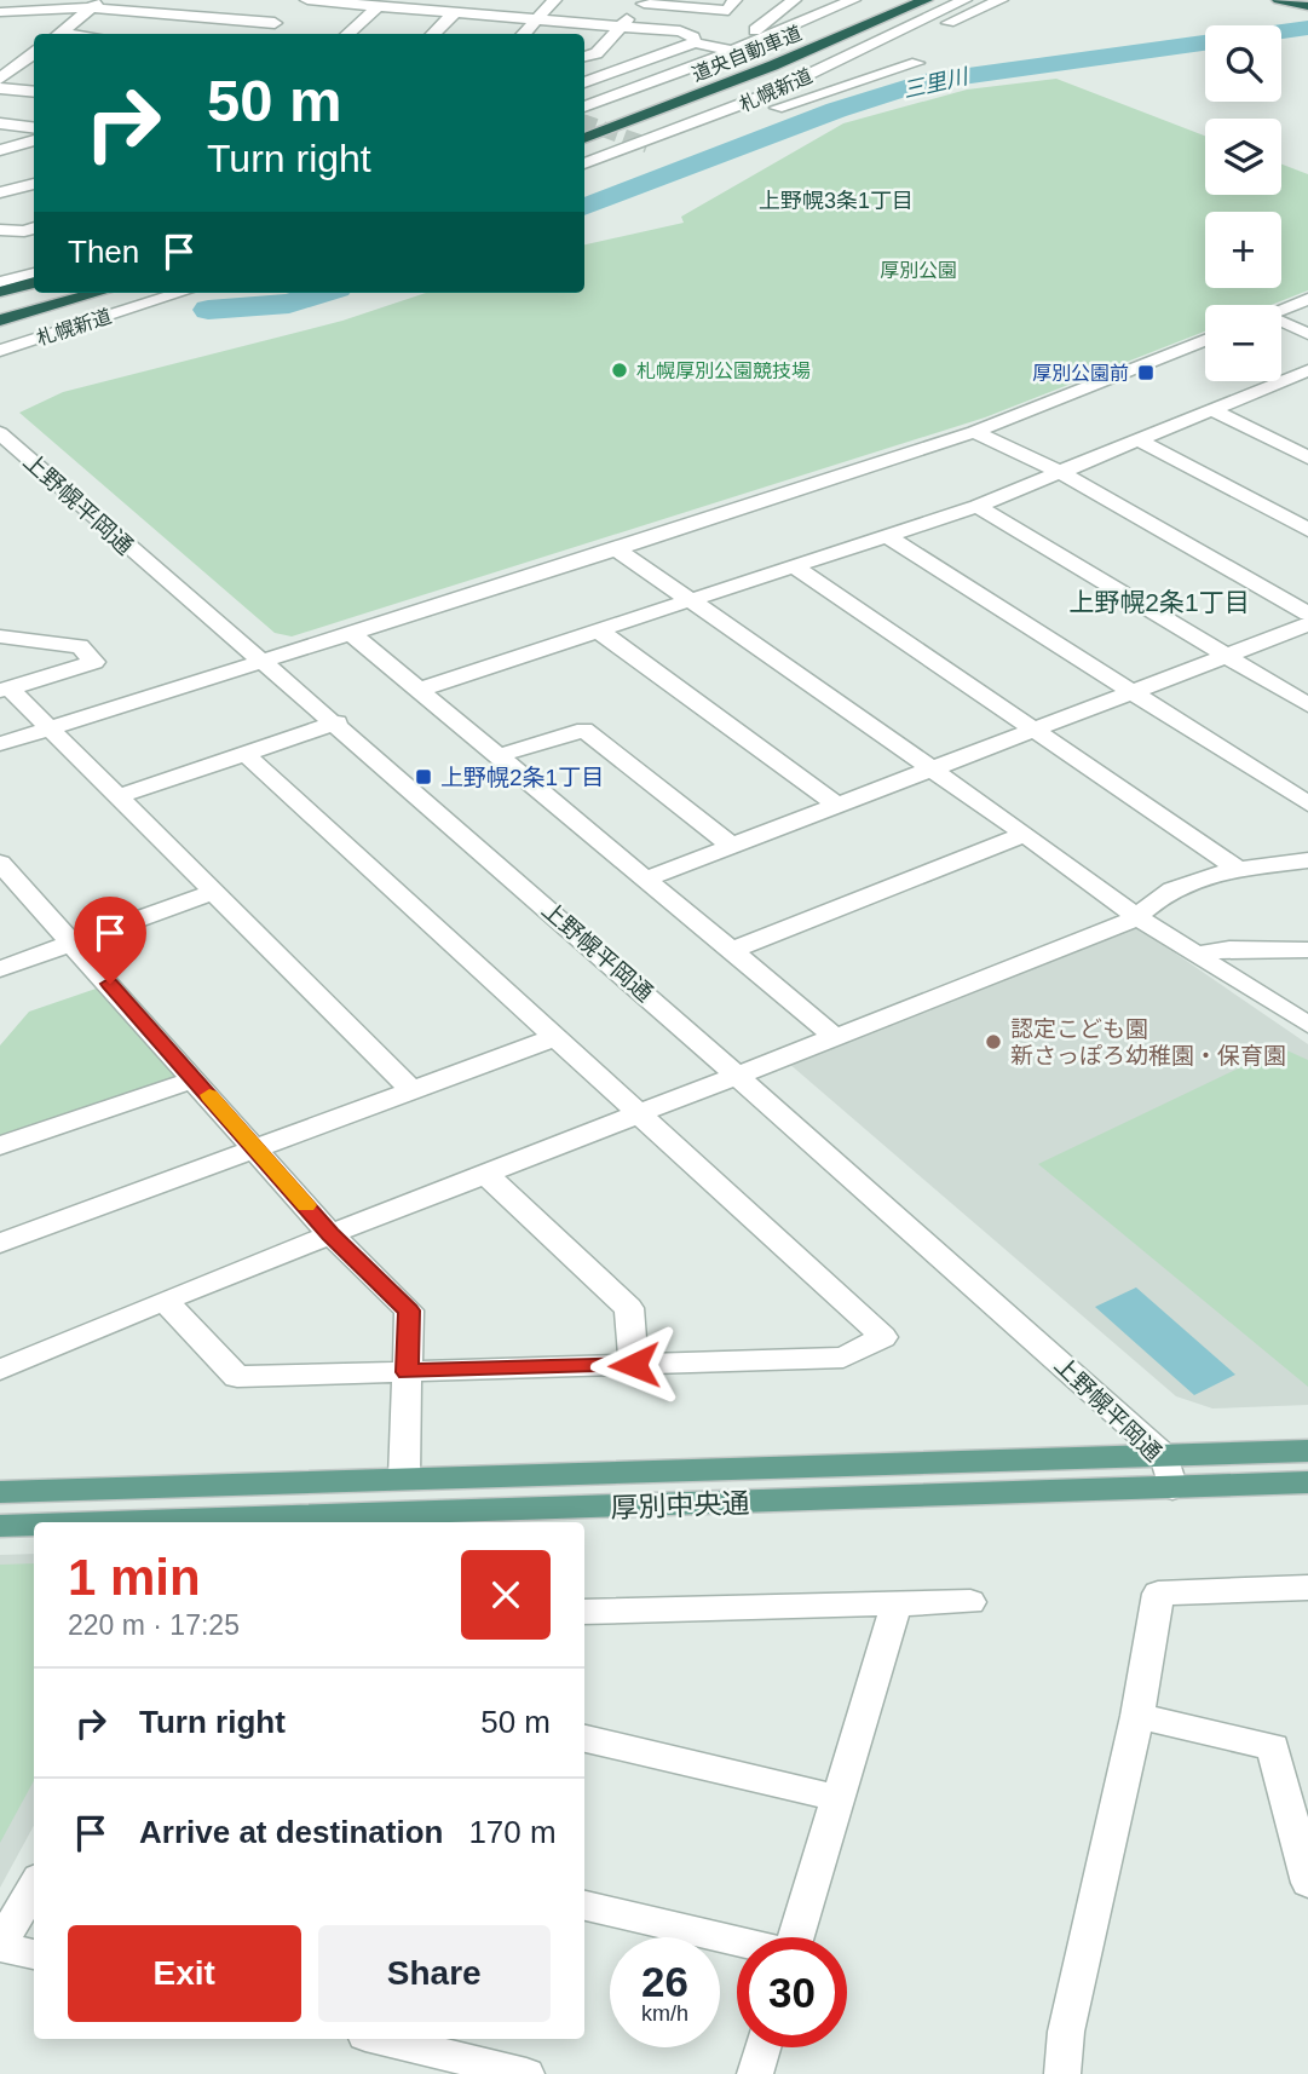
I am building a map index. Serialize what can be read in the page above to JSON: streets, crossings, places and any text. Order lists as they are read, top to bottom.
{
  "streets": {
    "highway": ["道央自動車道"],
    "main road": ["厚別中央通"],
    "street": ["札幌新道", "上野幌平岡通"]
  },
  "crossings": [
    ["上野幌平岡通", "厚別中央通"]
  ],
  "districts": ["上野幌3条1丁目", "上野幌2条1丁目"],
  "water": ["三里川"],
  "parks": ["厚別公園"],
  "places": {
    "other": ["札幌厚別公園競技場", "認定こども園 新さっぽろ幼稚園・保育園"],
    "transit": ["厚別公園前", "上野幌2条1丁目"]
  },
  "page": {
    "map_buttons": ["+", "−"],
    "turn": ["50 m", "Turn right"],
    "then": "Then",
    "heading": ["1 min", "220 m · 17:25"],
    "list": [
      {
        "name": "Turn right",
        "value": "50 m"
      },
      {
        "name": "Arrive at destination",
        "value": "170 m"
      }
    ],
    "buttons": ["Exit", "Share"],
    "speed": "26 km/h",
    "limit": "30"
  }
}
